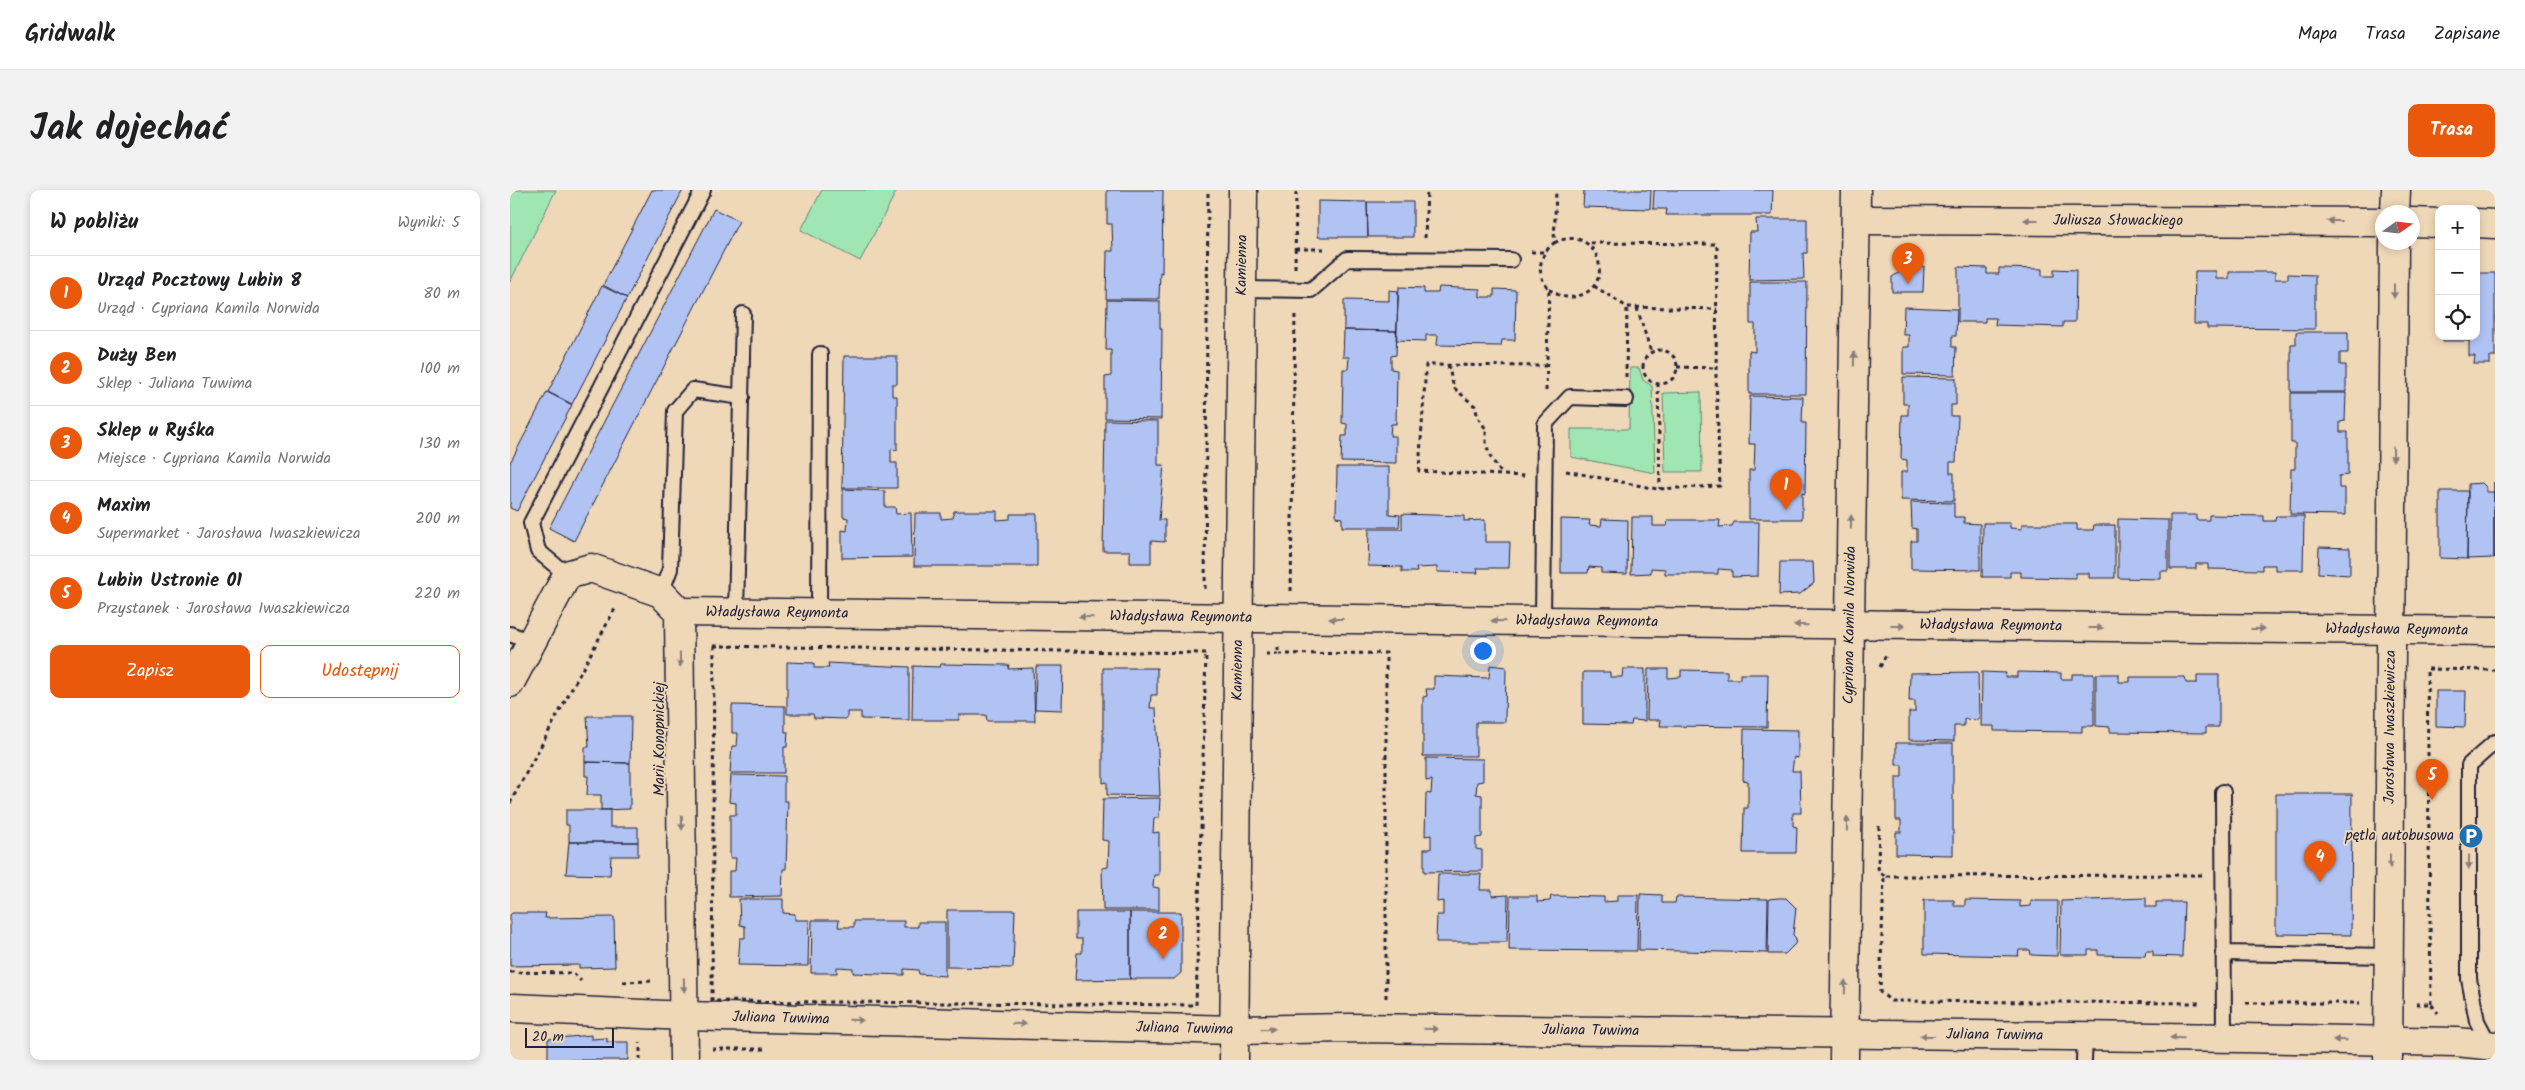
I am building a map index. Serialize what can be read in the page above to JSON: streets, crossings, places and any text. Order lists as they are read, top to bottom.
{
  "streets": {
    "street": [
      "Juliusza Słowackiego",
      "Kamienna",
      "Władysława Reymonta",
      "Cypriana Kamila Norwida",
      "Jarosława Iwaszkiewicza",
      "Marii Konopnickiej",
      "Juliana Tuwima"
    ]
  },
  "crossings": [
    ["Juliusza Słowackiego", "Cypriana Kamila Norwida"],
    ["Kamienna", "Władysława Reymonta"],
    ["Kamienna", "Juliana Tuwima"],
    ["Władysława Reymonta", "Cypriana Kamila Norwida"],
    ["Władysława Reymonta", "Jarosława Iwaszkiewicza"],
    ["Władysława Reymonta", "Marii Konopnickiej"],
    ["Cypriana Kamila Norwida", "Juliana Tuwima"],
    ["Jarosława Iwaszkiewicza", "Juliana Tuwima"],
    ["Marii Konopnickiej", "Juliana Tuwima"]
  ],
  "one_way": [
    "Juliusza Słowackiego",
    "Cypriana Kamila Norwida",
    "Jarosława Iwaszkiewicza",
    "Marii Konopnickiej"
  ],
  "places": {
    "parking": ["pętla autobusowa"]
  },
  "scale_bar": "20 m",
  "north": "right",
  "page": {
    "header": "Gridwalk",
    "nav": ["Mapa", "Trasa", "Zapisane"],
    "title": "Jak dojechać",
    "buttons": [
      "Trasa",
      ["Zapisz", "Udostępnij"]
    ],
    "heading": ["W pobliżu", "Wyniki: 5"],
    "map_buttons": ["+", "−"],
    "pins": [
      "3",
      "1",
      "5",
      "4",
      "2"
    ],
    "list": [
      {
        "mark": "1",
        "name": "Urząd Pocztowy Lubin 8",
        "note": "Urząd · Cypriana Kamila Norwida",
        "value": "80 m"
      },
      {
        "mark": "2",
        "name": "Duży Ben",
        "note": "Sklep · Juliana Tuwima",
        "value": "100 m"
      },
      {
        "mark": "3",
        "name": "Sklep u Ryśka",
        "note": "Miejsce · Cypriana Kamila Norwida",
        "value": "130 m"
      },
      {
        "mark": "4",
        "name": "Maxim",
        "note": "Supermarket · Jarosława Iwaszkiewicza",
        "value": "200 m"
      },
      {
        "mark": "5",
        "name": "Lubin Ustronie 01",
        "note": "Przystanek · Jarosława Iwaszkiewicza",
        "value": "220 m"
      }
    ],
    "scale": "20 m"
  }
}
